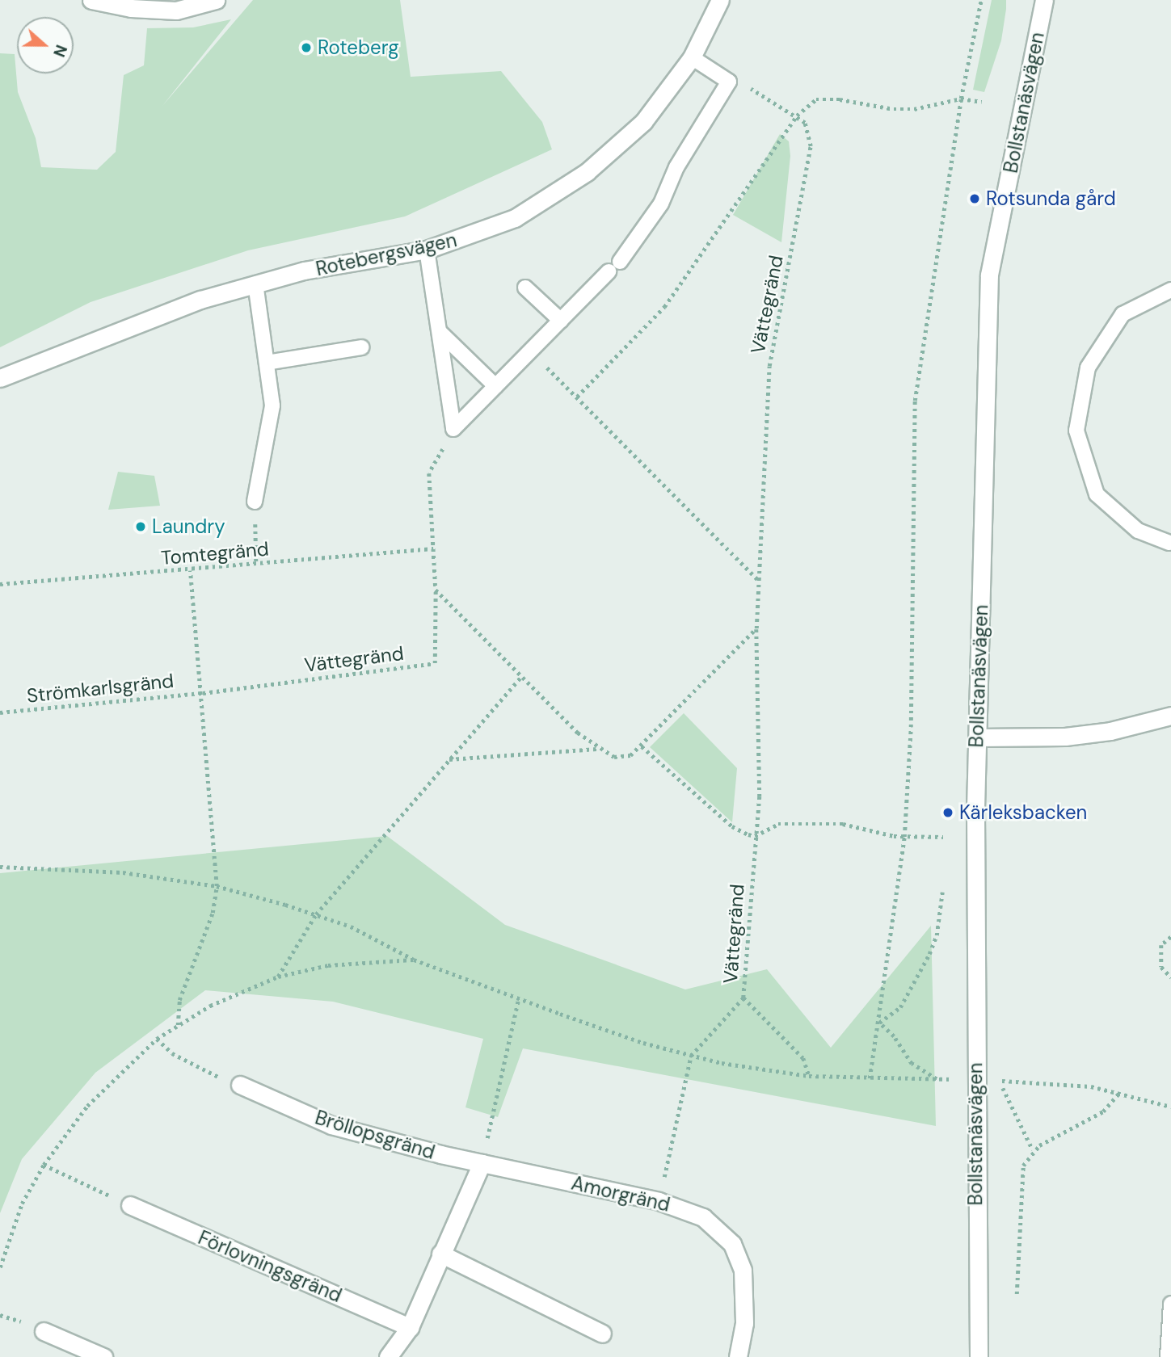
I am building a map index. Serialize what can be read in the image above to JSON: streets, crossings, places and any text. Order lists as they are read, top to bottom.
{
  "streets": {
    "street": [
      "Bollstanäsvägen",
      "Rotebergsvägen",
      "Bröllopsgränd",
      "Amorgränd",
      "Förlovningsgränd"
    ],
    "path": ["Vättegränd", "Tomtegränd", "Strömkarlsgränd"]
  },
  "crossings": [
    ["Vättegränd", "Tomtegränd"],
    ["Vättegränd", "Strömkarlsgränd"],
    ["Tomtegränd", "Strömkarlsgränd"],
    ["Bröllopsgränd", "Amorgränd"]
  ],
  "places": [
    "Roteberg",
    "Rotsunda gård",
    "Laundry",
    "Kärleksbacken"
  ],
  "north": "right"
}
